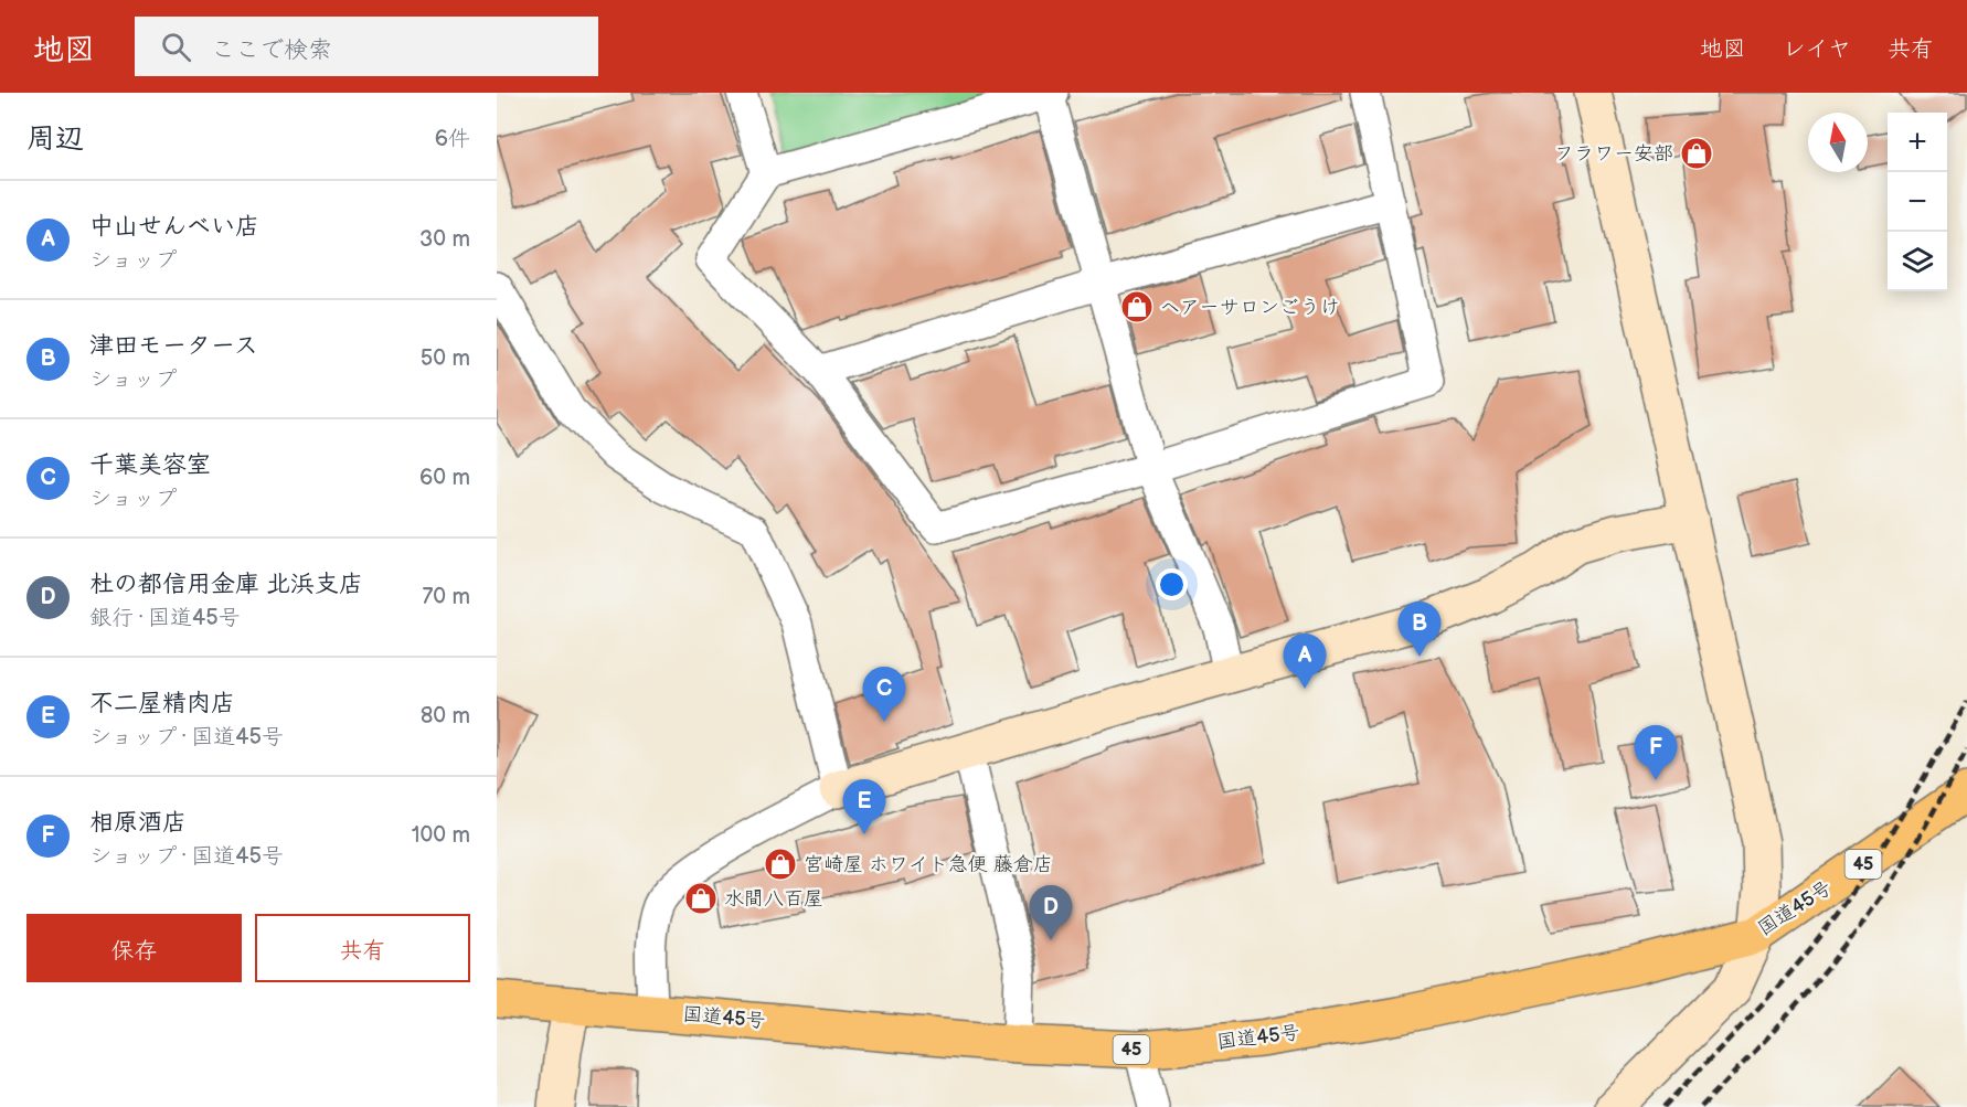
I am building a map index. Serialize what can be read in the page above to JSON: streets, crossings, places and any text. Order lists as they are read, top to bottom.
{
  "streets": {
    "highway": ["45", "国道45号"]
  },
  "places": {
    "shop": [
      "フラワー安部",
      "ヘアーサロンごうけ",
      "宮崎屋 ホワイト急便 藤倉店",
      "水間八百屋"
    ]
  },
  "north": "top",
  "page": {
    "header": "地図",
    "search": "ここで検索",
    "nav": ["地図", "レイヤ", "共有"],
    "heading": ["周辺", "6件"],
    "map_buttons": ["+", "−"],
    "list": [
      {
        "mark": "A",
        "name": "中山せんべい店",
        "note": "ショップ",
        "value": "30 m"
      },
      {
        "mark": "B",
        "name": "津田モータース",
        "note": "ショップ",
        "value": "50 m"
      },
      {
        "mark": "C",
        "name": "千葉美容室",
        "note": "ショップ",
        "value": "60 m"
      },
      {
        "mark": "D",
        "name": "杜の都信用金庫 北浜支店",
        "note": "銀行 · 国道45号",
        "value": "70 m"
      },
      {
        "mark": "E",
        "name": "不二屋精肉店",
        "note": "ショップ · 国道45号",
        "value": "80 m"
      },
      {
        "mark": "F",
        "name": "相原酒店",
        "note": "ショップ · 国道45号",
        "value": "100 m"
      }
    ],
    "pins": [
      "B",
      "A",
      "C",
      "F",
      "E",
      "D"
    ],
    "buttons": ["保存", "共有"]
  }
}
